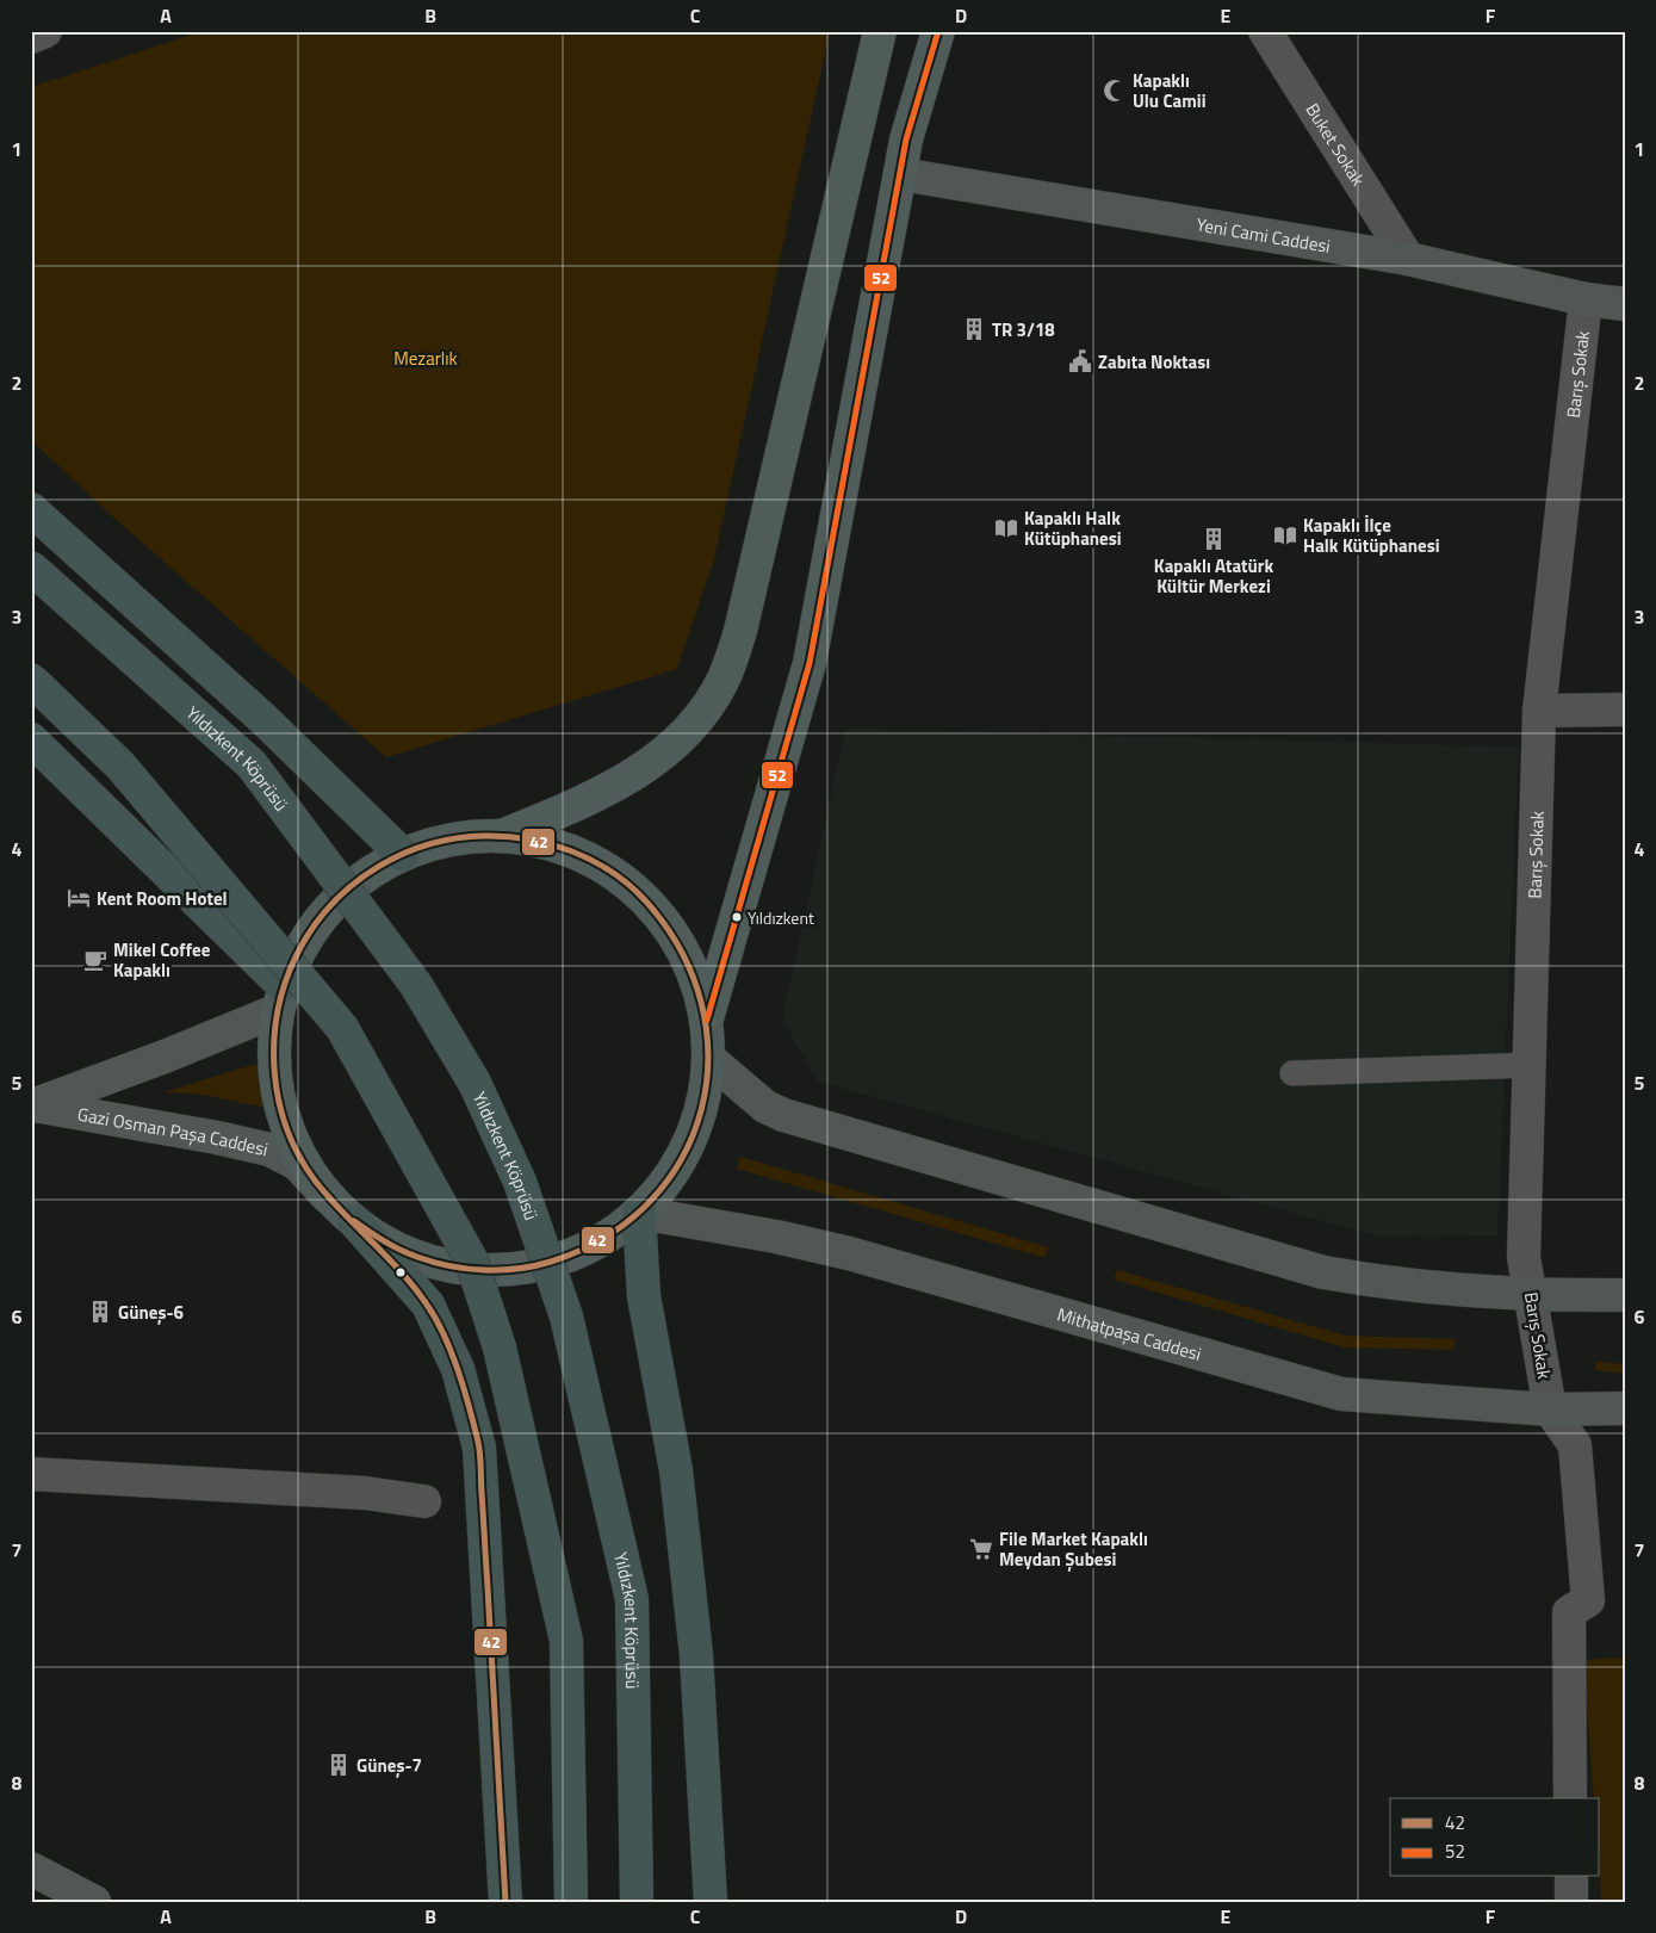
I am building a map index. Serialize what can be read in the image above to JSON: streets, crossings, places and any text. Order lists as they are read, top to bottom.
{
  "streets": {
    "highway": ["Yıldızkent Köprüsü"],
    "street": [
      "Buket Sokak",
      "Yeni Cami Caddesi",
      "Barış Sokak",
      "Gazi Osman Paşa Caddesi",
      "Mithatpaşa Caddesi"
    ]
  },
  "crossings": [
    ["Buket Sokak", "Yeni Cami Caddesi"],
    ["Yeni Cami Caddesi", "Barış Sokak"],
    ["Barış Sokak", "Mithatpaşa Caddesi"]
  ],
  "parks": ["Mezarlık"],
  "places": {
    "mosque": ["Kapaklı Ulu Camii"],
    "building": [
      "TR 3/18",
      "Kapaklı Atatürk Kültür Merkezi",
      "Güneş-6",
      "Güneş-7"
    ],
    "public building": ["Zabıta Noktası"],
    "library": ["Kapaklı Halk Kütüphanesi", "Kapaklı İlçe Halk Kütüphanesi"],
    "hotel": ["Kent Room Hotel"],
    "other": ["Yıldızkent"],
    "cafe": ["Mikel Coffee Kapaklı"],
    "supermarket": ["File Market Kapaklı Meydan Şubesi"]
  },
  "lines": ["transit line 52", "transit line 42"],
  "legend": ["42", "52"],
  "grid": {
    "columns": [
      "A",
      "B",
      "C",
      "D",
      "E",
      "F"
    ],
    "rows": [
      "1",
      "2",
      "3",
      "4",
      "5",
      "6",
      "7",
      "8"
    ]
  }
}
